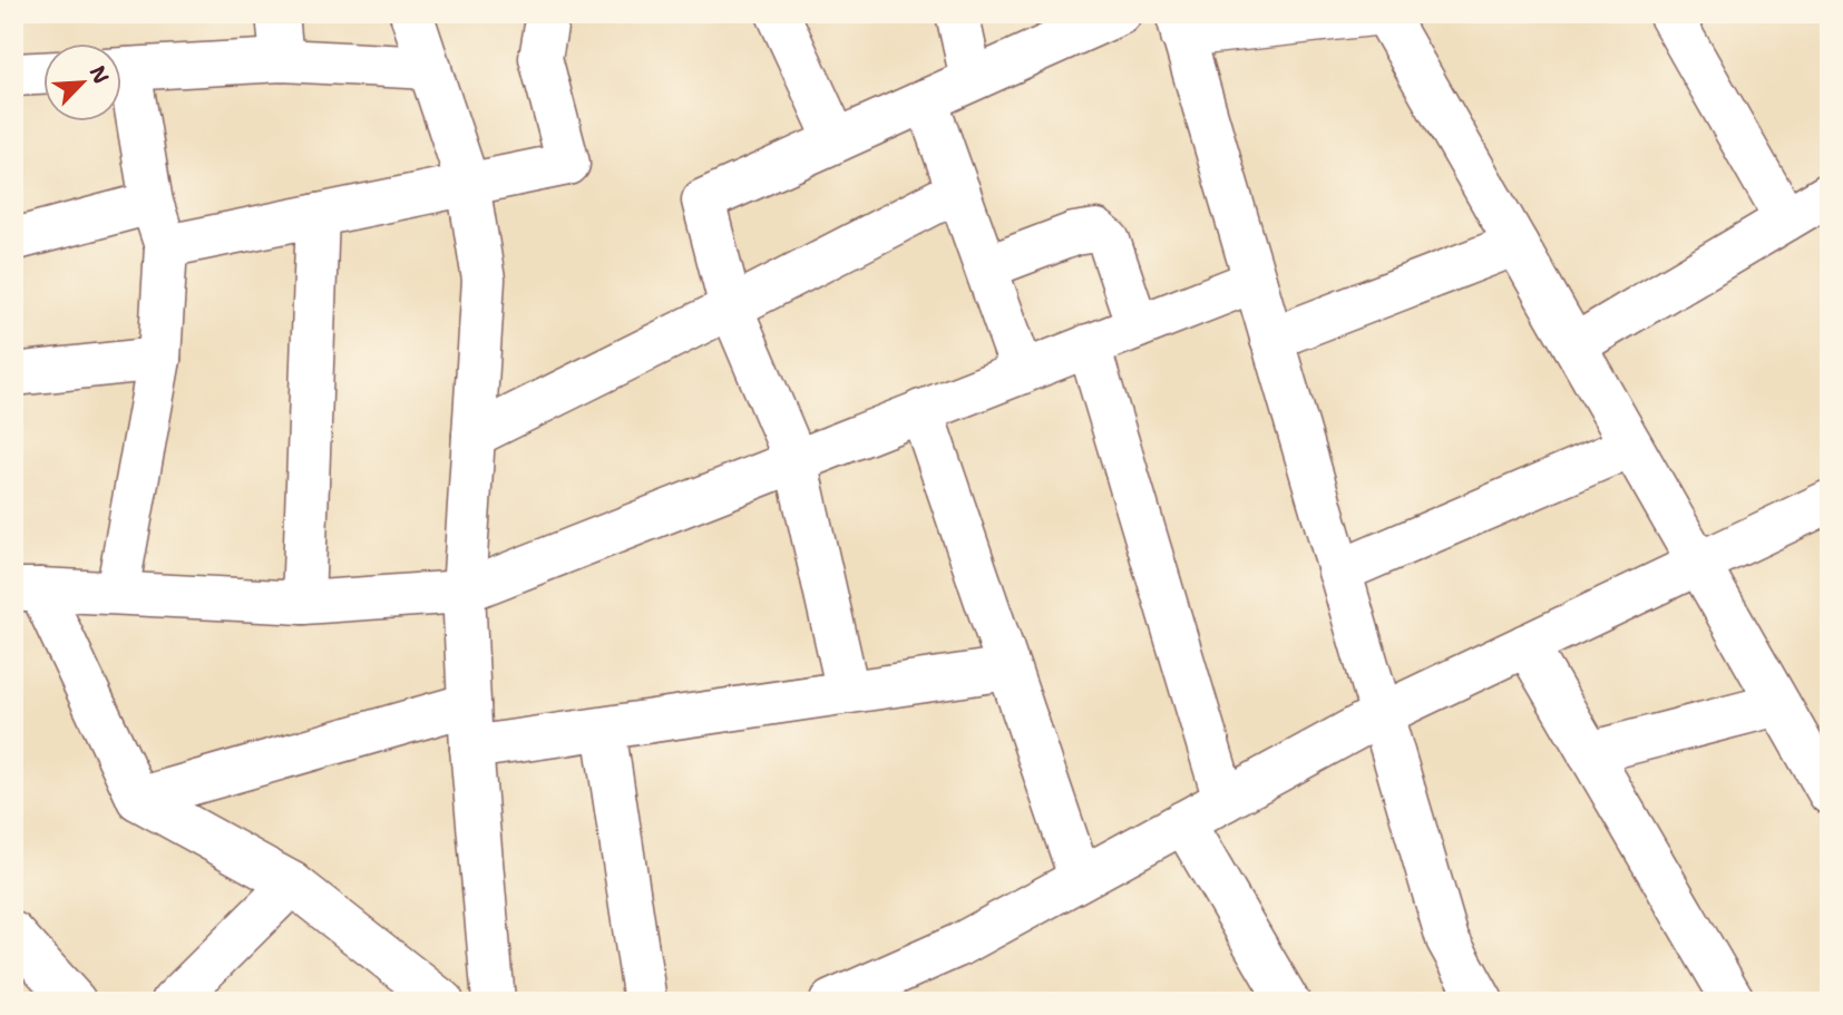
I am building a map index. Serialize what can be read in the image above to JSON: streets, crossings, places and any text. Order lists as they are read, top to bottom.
{
  "north": "top right"
}
